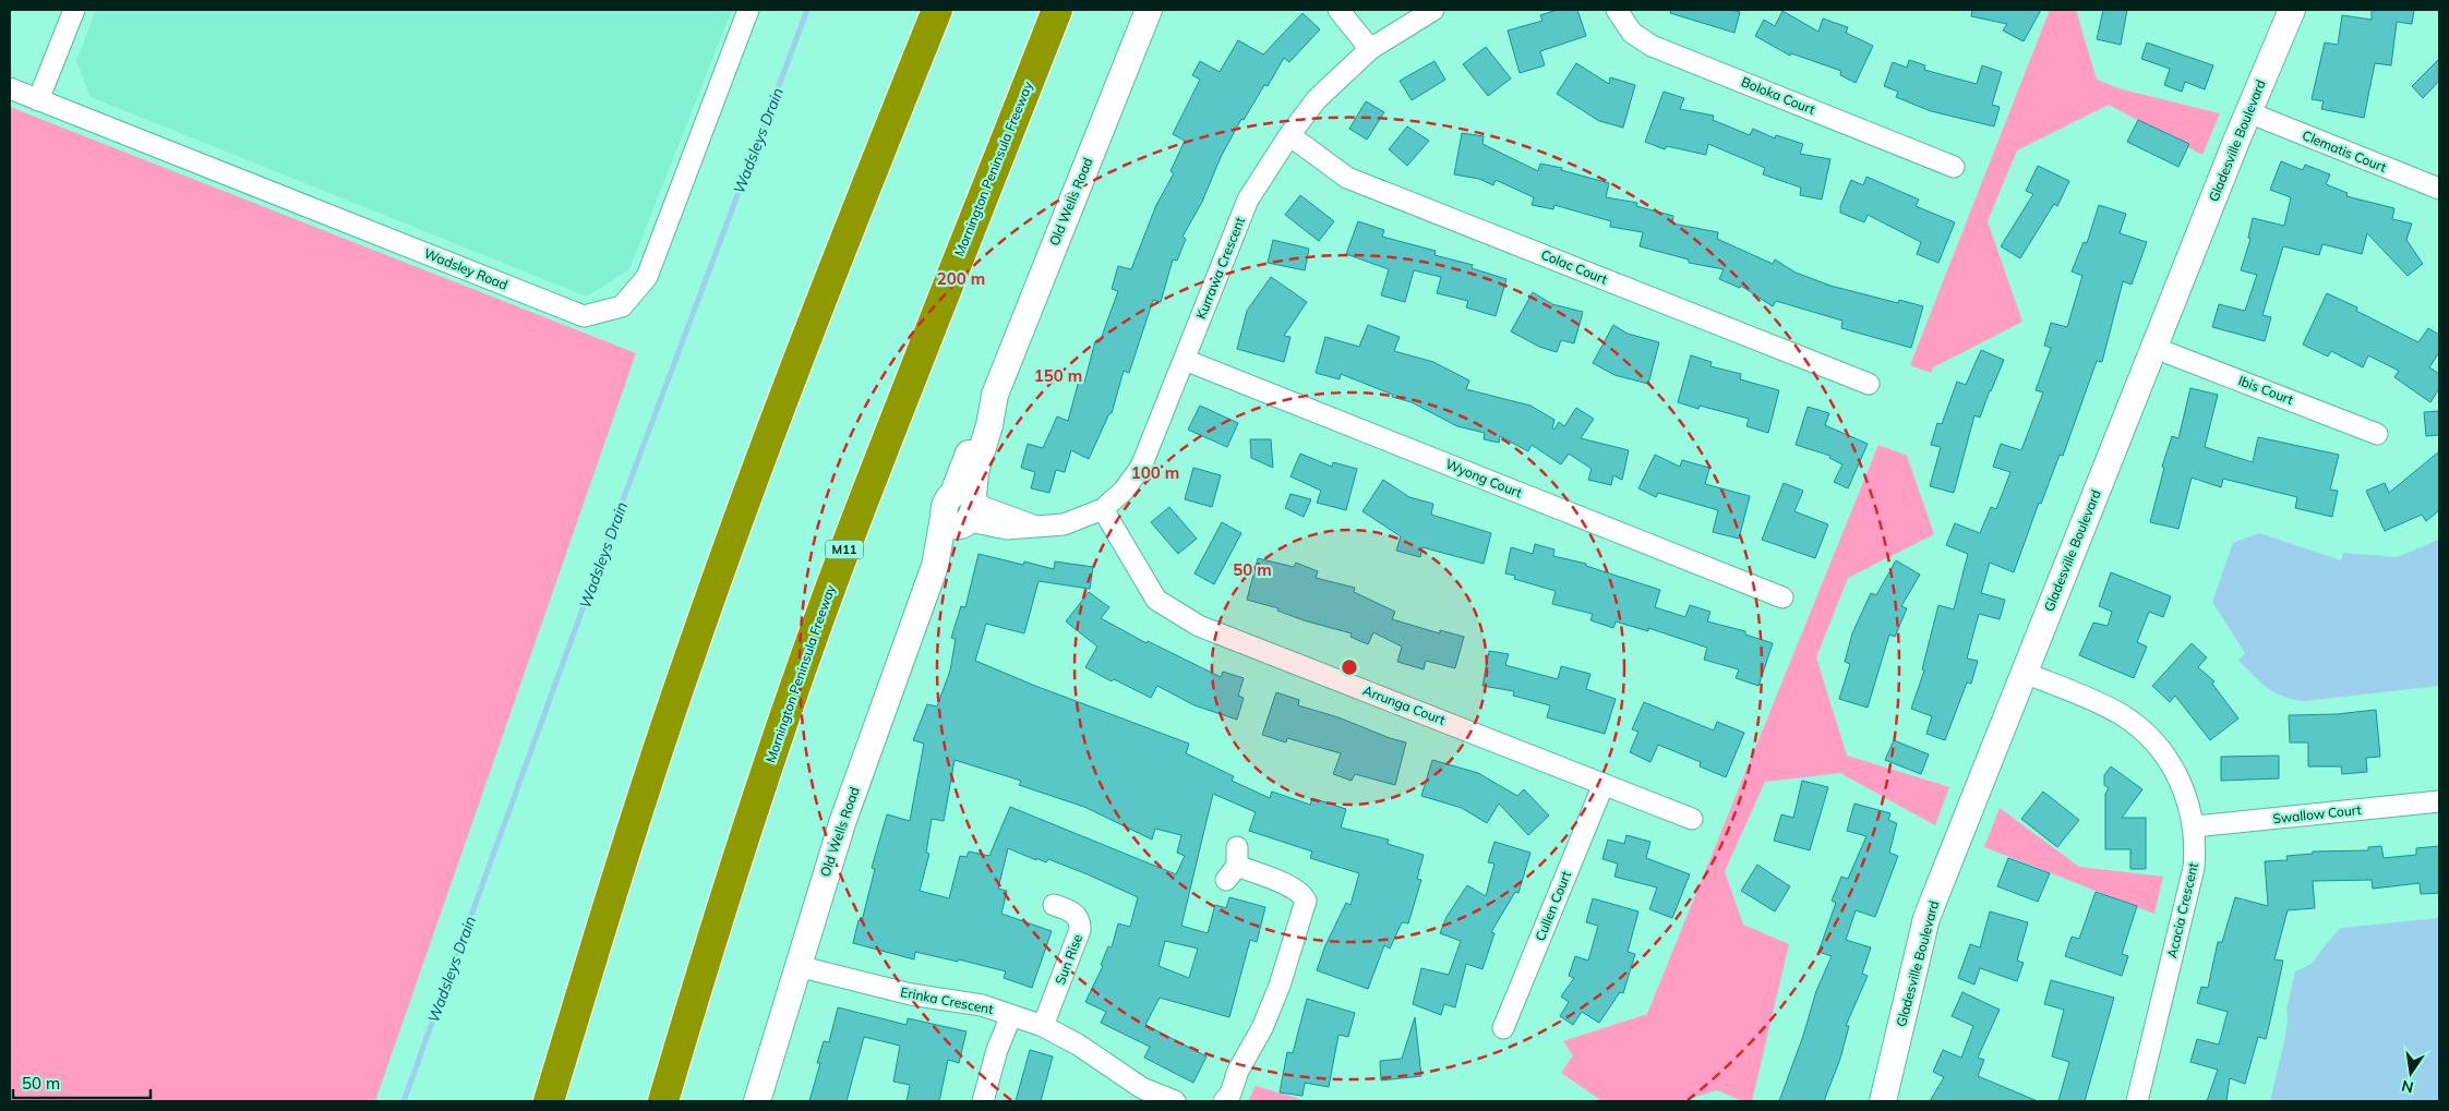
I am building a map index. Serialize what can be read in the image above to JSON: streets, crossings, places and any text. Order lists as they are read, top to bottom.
{
  "streets": {
    "highway": ["Mornington Peninsula Freeway", "M11"],
    "street": [
      "Boloka Court",
      "Gladesville Boulevard",
      "Clematis Court",
      "Old Wells Road",
      "Colac Court",
      "Kurrawa Crescent",
      "Wadsley Road",
      "Ibis Court",
      "Wyong Court",
      "Arrunga Court",
      "Swallow Court",
      "Cullen Court",
      "Acacia Crescent",
      "Sun Rise",
      "Erinka Crescent"
    ]
  },
  "crossings": [
    ["Gladesville Boulevard", "Clematis Court"],
    ["Gladesville Boulevard", "Ibis Court"],
    ["Gladesville Boulevard", "Acacia Crescent"],
    ["Old Wells Road", "Kurrawa Crescent"],
    ["Old Wells Road", "Erinka Crescent"],
    ["Colac Court", "Kurrawa Crescent"],
    ["Kurrawa Crescent", "Wyong Court"],
    ["Kurrawa Crescent", "Arrunga Court"],
    ["Arrunga Court", "Cullen Court"],
    ["Swallow Court", "Acacia Crescent"],
    ["Sun Rise", "Erinka Crescent"]
  ],
  "water": ["Wadsleys Drain"],
  "scale_bar": "50 m",
  "north": "bottom",
  "rings": [
    "200 m",
    "150 m",
    "100 m",
    "50 m"
  ]
}
